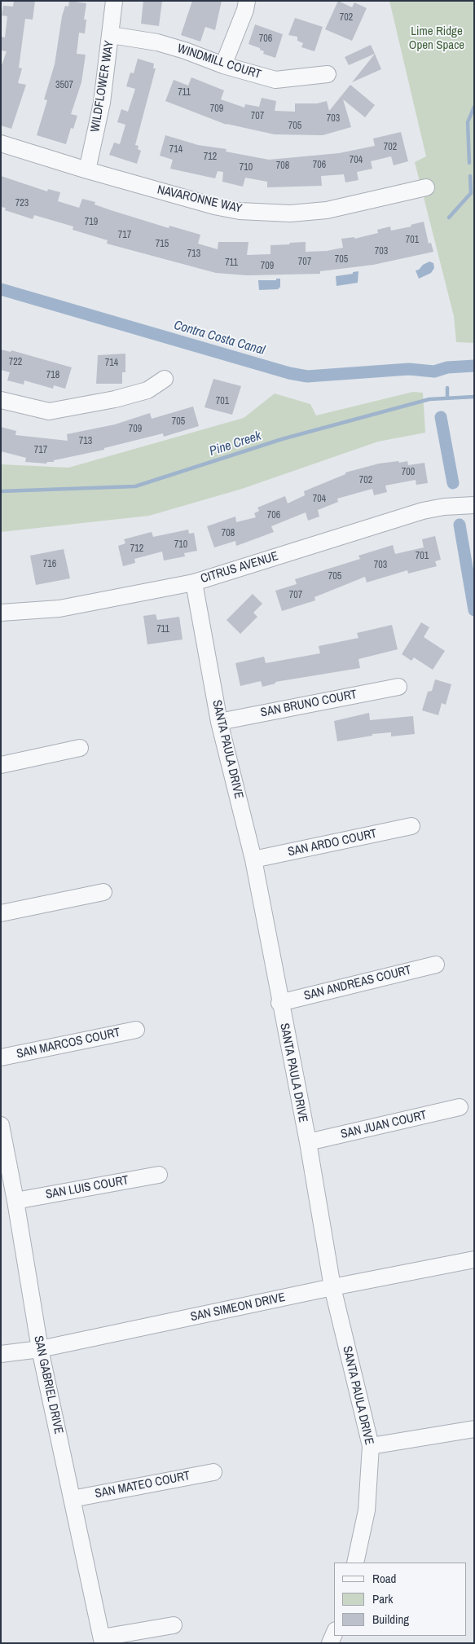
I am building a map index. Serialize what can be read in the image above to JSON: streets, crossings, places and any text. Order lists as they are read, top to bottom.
{
  "streets": {
    "street": [
      "WINDMILL COURT",
      "WILDFLOWER WAY",
      "NAVARONNE WAY",
      "CITRUS AVENUE",
      "SAN BRUNO COURT",
      "SANTA PAULA DRIVE",
      "SAN ARDO COURT",
      "SAN ANDREAS COURT",
      "SAN MARCOS COURT",
      "SAN JUAN COURT",
      "SAN LUIS COURT",
      "SAN SIMEON DRIVE",
      "SAN GABRIEL DRIVE",
      "SAN MATEO COURT"
    ]
  },
  "crossings": [
    ["WINDMILL COURT", "WILDFLOWER WAY"],
    ["WILDFLOWER WAY", "NAVARONNE WAY"],
    ["CITRUS AVENUE", "SANTA PAULA DRIVE"],
    ["SAN BRUNO COURT", "SANTA PAULA DRIVE"],
    ["SANTA PAULA DRIVE", "SAN ARDO COURT"],
    ["SANTA PAULA DRIVE", "SAN ANDREAS COURT"],
    ["SANTA PAULA DRIVE", "SAN JUAN COURT"],
    ["SANTA PAULA DRIVE", "SAN SIMEON DRIVE"],
    ["SAN LUIS COURT", "SAN GABRIEL DRIVE"],
    ["SAN SIMEON DRIVE", "SAN GABRIEL DRIVE"],
    ["SAN GABRIEL DRIVE", "SAN MATEO COURT"]
  ],
  "water": ["Contra Costa Canal", "Pine Creek"],
  "parks": ["Lime Ridge Open Space"],
  "house_numbers": [
    "702",
    "706",
    "3507",
    "711",
    "709",
    "707",
    "703",
    "705",
    "702",
    "714",
    "712",
    "704",
    "706",
    "708",
    "710",
    "723",
    "719",
    "717",
    "701",
    "715",
    "703",
    "713",
    "705",
    "707",
    "711",
    "709",
    "722",
    "714",
    "718",
    "701",
    "705",
    "709",
    "713",
    "717",
    "700",
    "702",
    "704",
    "706",
    "708",
    "710",
    "712",
    "701",
    "716",
    "703",
    "705",
    "707",
    "711"
  ],
  "legend": ["Road", "Park", "Building"]
}
